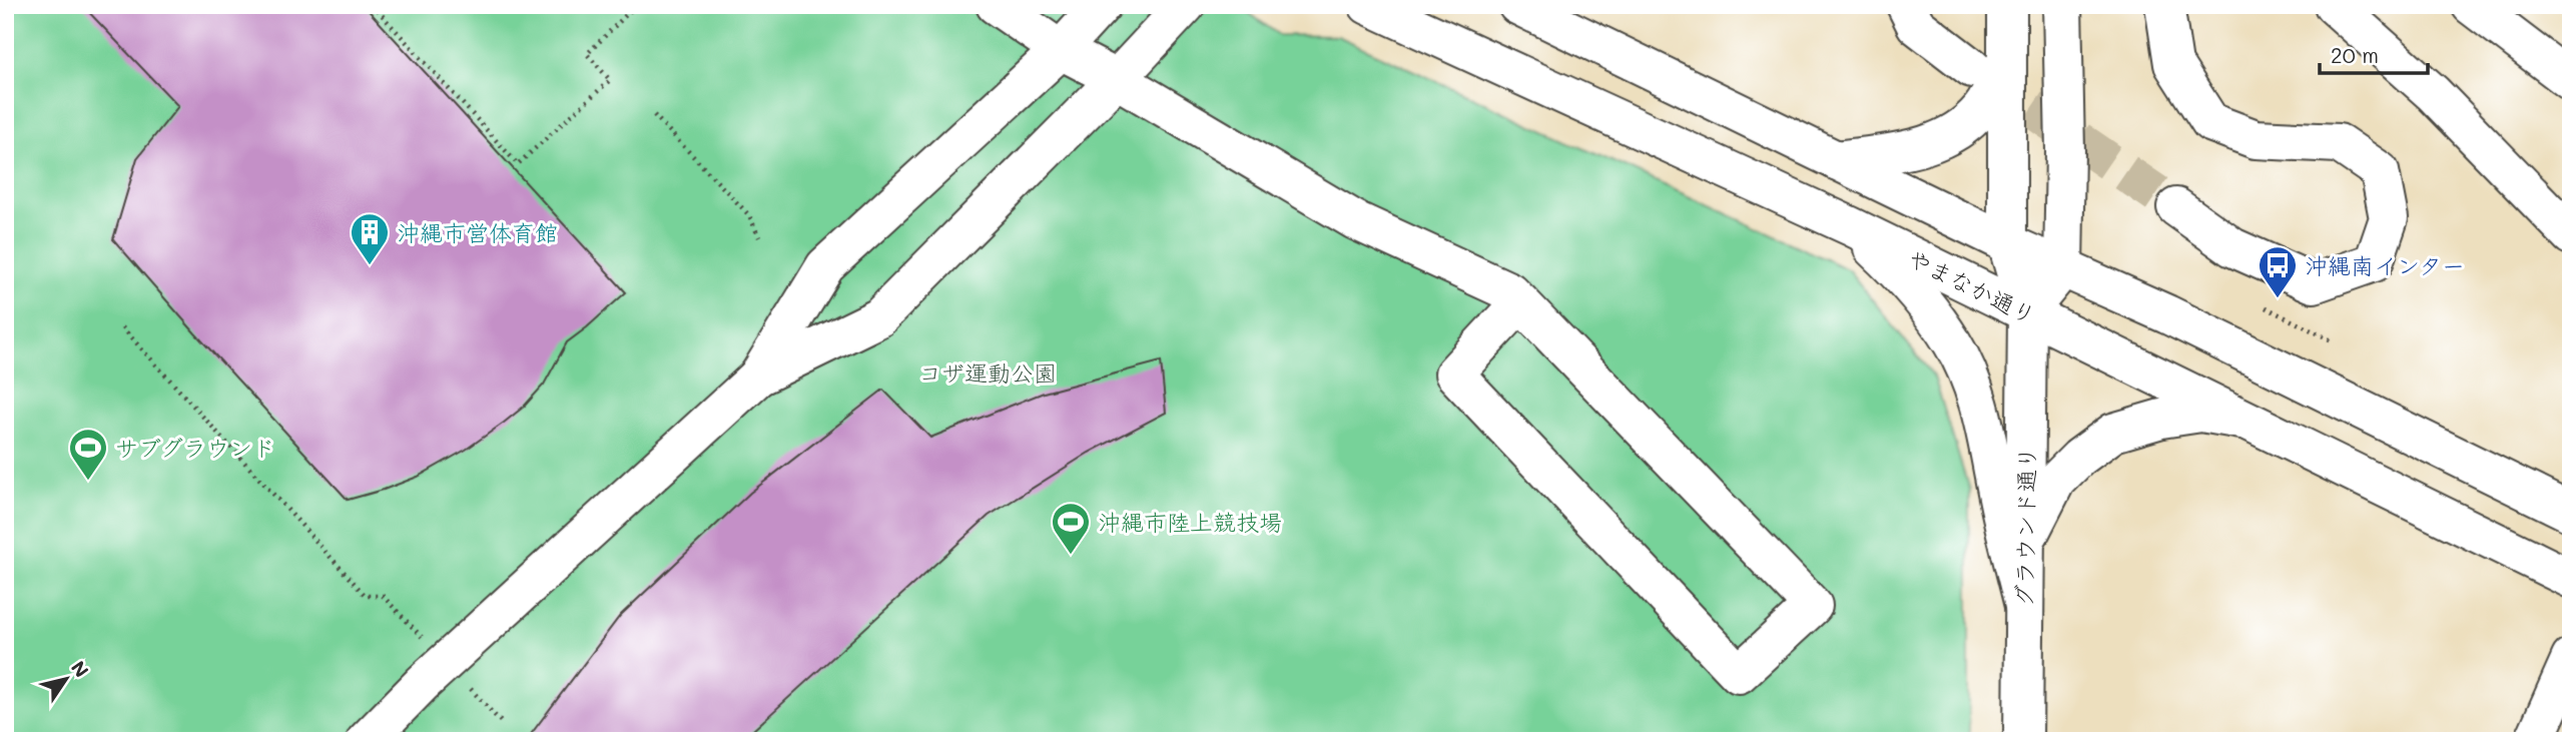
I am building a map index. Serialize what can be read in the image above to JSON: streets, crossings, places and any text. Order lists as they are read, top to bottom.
{
  "streets": {
    "main road": ["やまなか通り", "グラウンド通り"]
  },
  "crossings": [
    ["やまなか通り", "グラウンド通り"]
  ],
  "parks": ["コザ運動公園"],
  "places": {
    "building": ["沖縄市営体育館"],
    "bus stop": ["沖縄南インター"],
    "sports": ["サブグラウンド", "沖縄市陸上競技場"]
  },
  "scale_bar": "20 m",
  "north": "top right"
}
